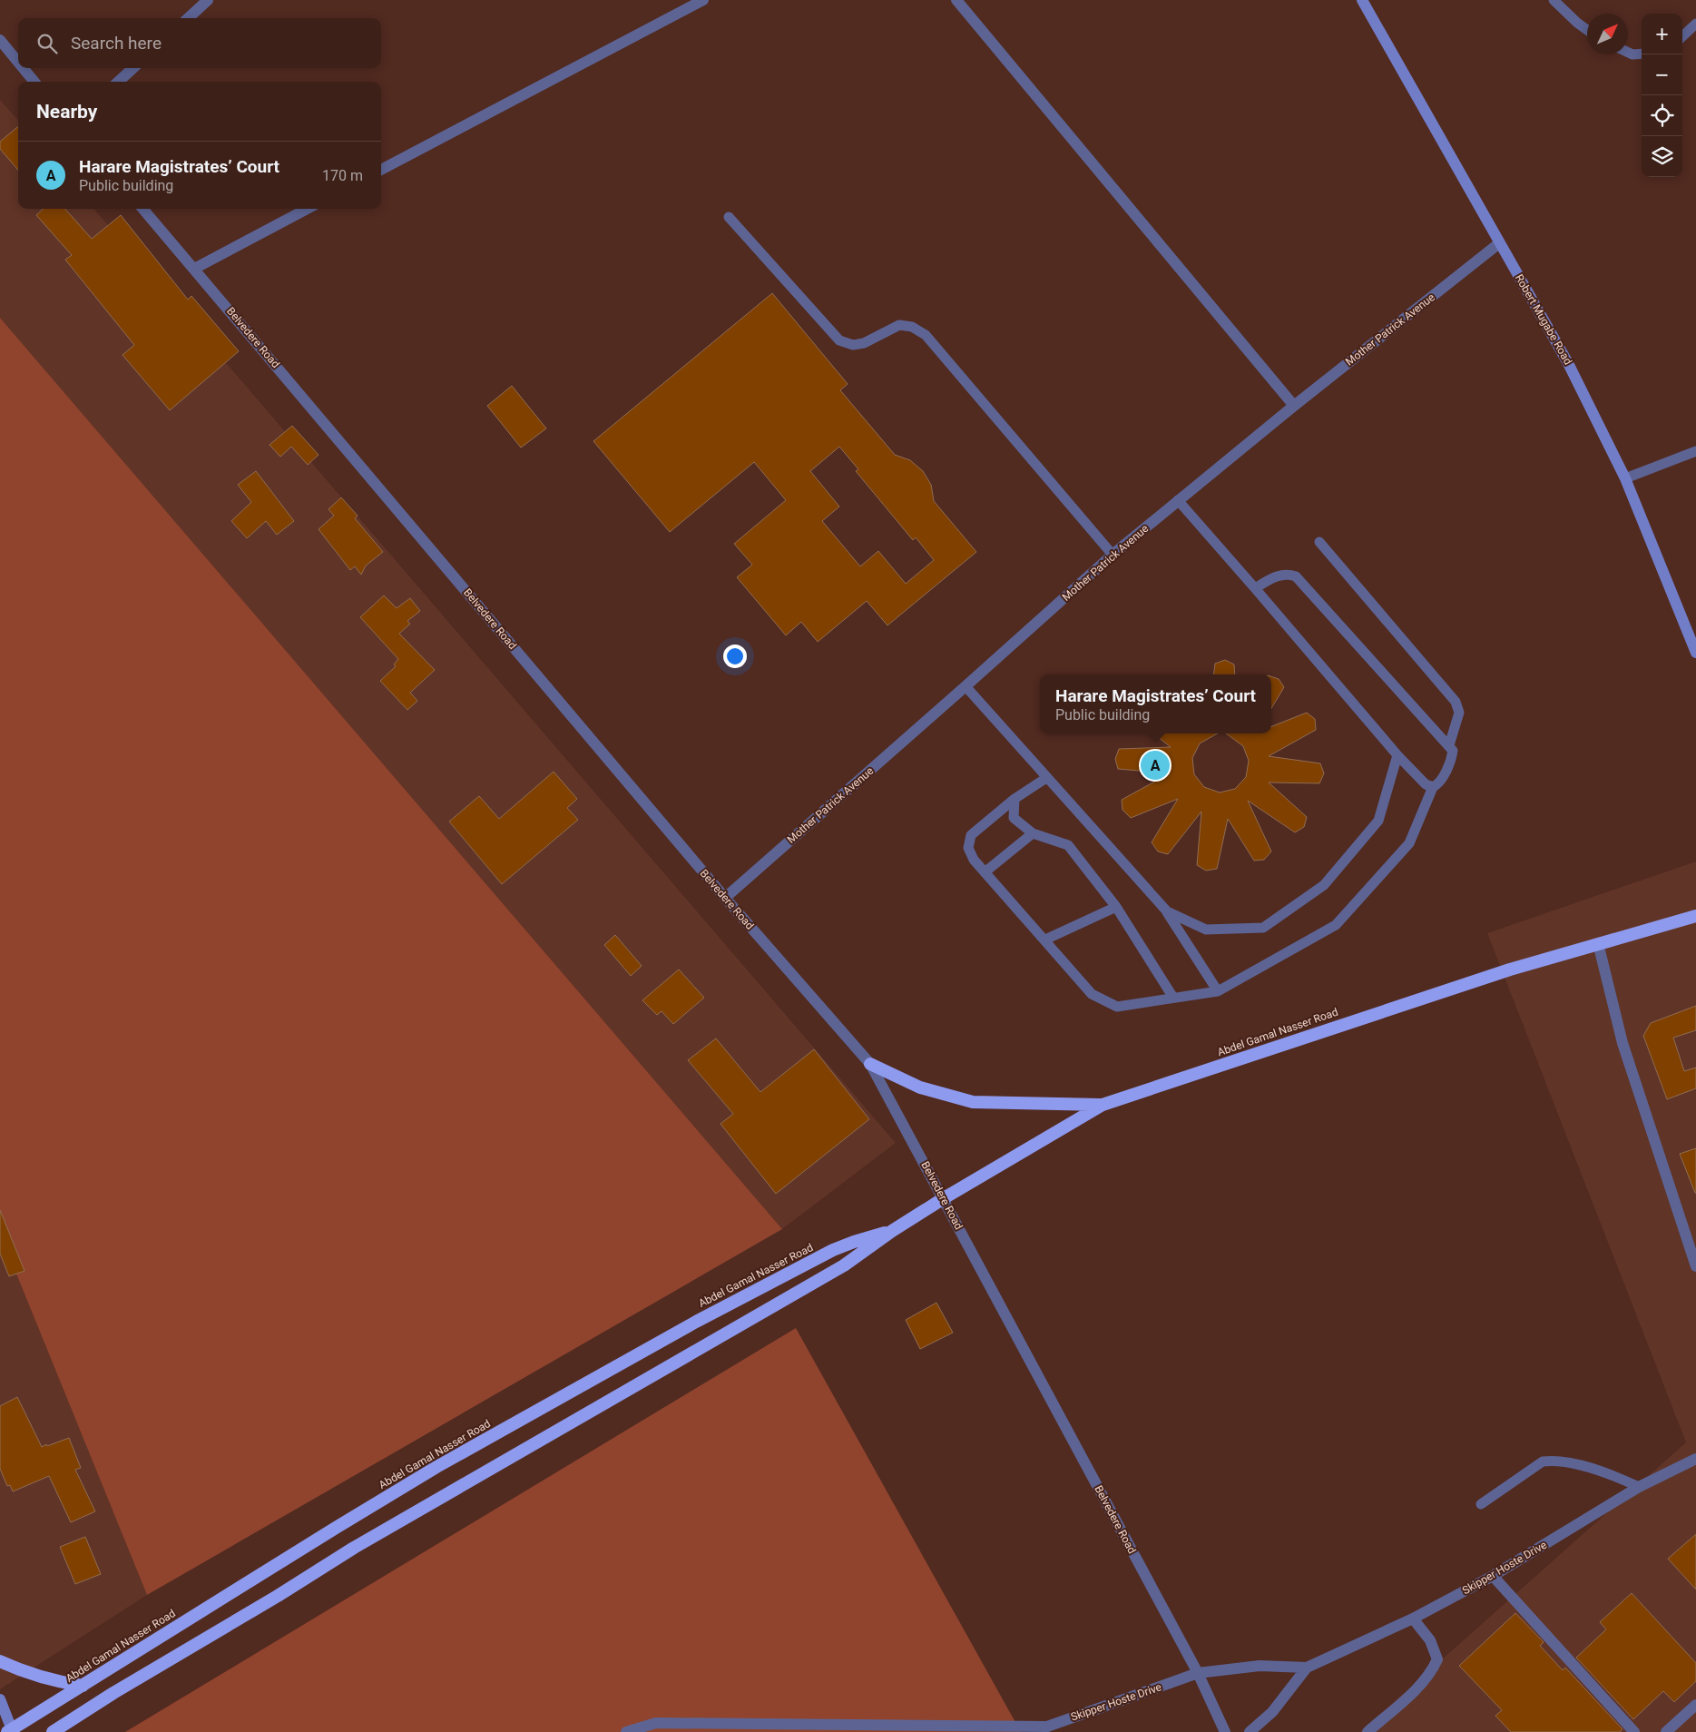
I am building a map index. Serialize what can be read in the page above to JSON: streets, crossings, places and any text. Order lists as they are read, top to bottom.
{
  "streets": {
    "highway": ["Abdel Gamal Nasser Road"],
    "main road": ["Robert Mugabe Road"],
    "street": ["Mother Patrick Avenue", "Belvedere Road", "Skipper Hoste Drive"]
  },
  "crossings": [
    ["Robert Mugabe Road", "Mother Patrick Avenue"],
    ["Mother Patrick Avenue", "Belvedere Road"],
    ["Belvedere Road", "Abdel Gamal Nasser Road"],
    ["Belvedere Road", "Skipper Hoste Drive"]
  ],
  "north": "top right",
  "page": {
    "map_buttons": ["+", "−"],
    "search": "Search here",
    "heading": "Nearby",
    "list": [
      {
        "mark": "A",
        "name": "Harare Magistrates’ Court",
        "note": "Public building",
        "value": "170 m"
      }
    ],
    "popup": ["Harare Magistrates’ Court", "Public building"],
    "pins": "A"
  }
}
